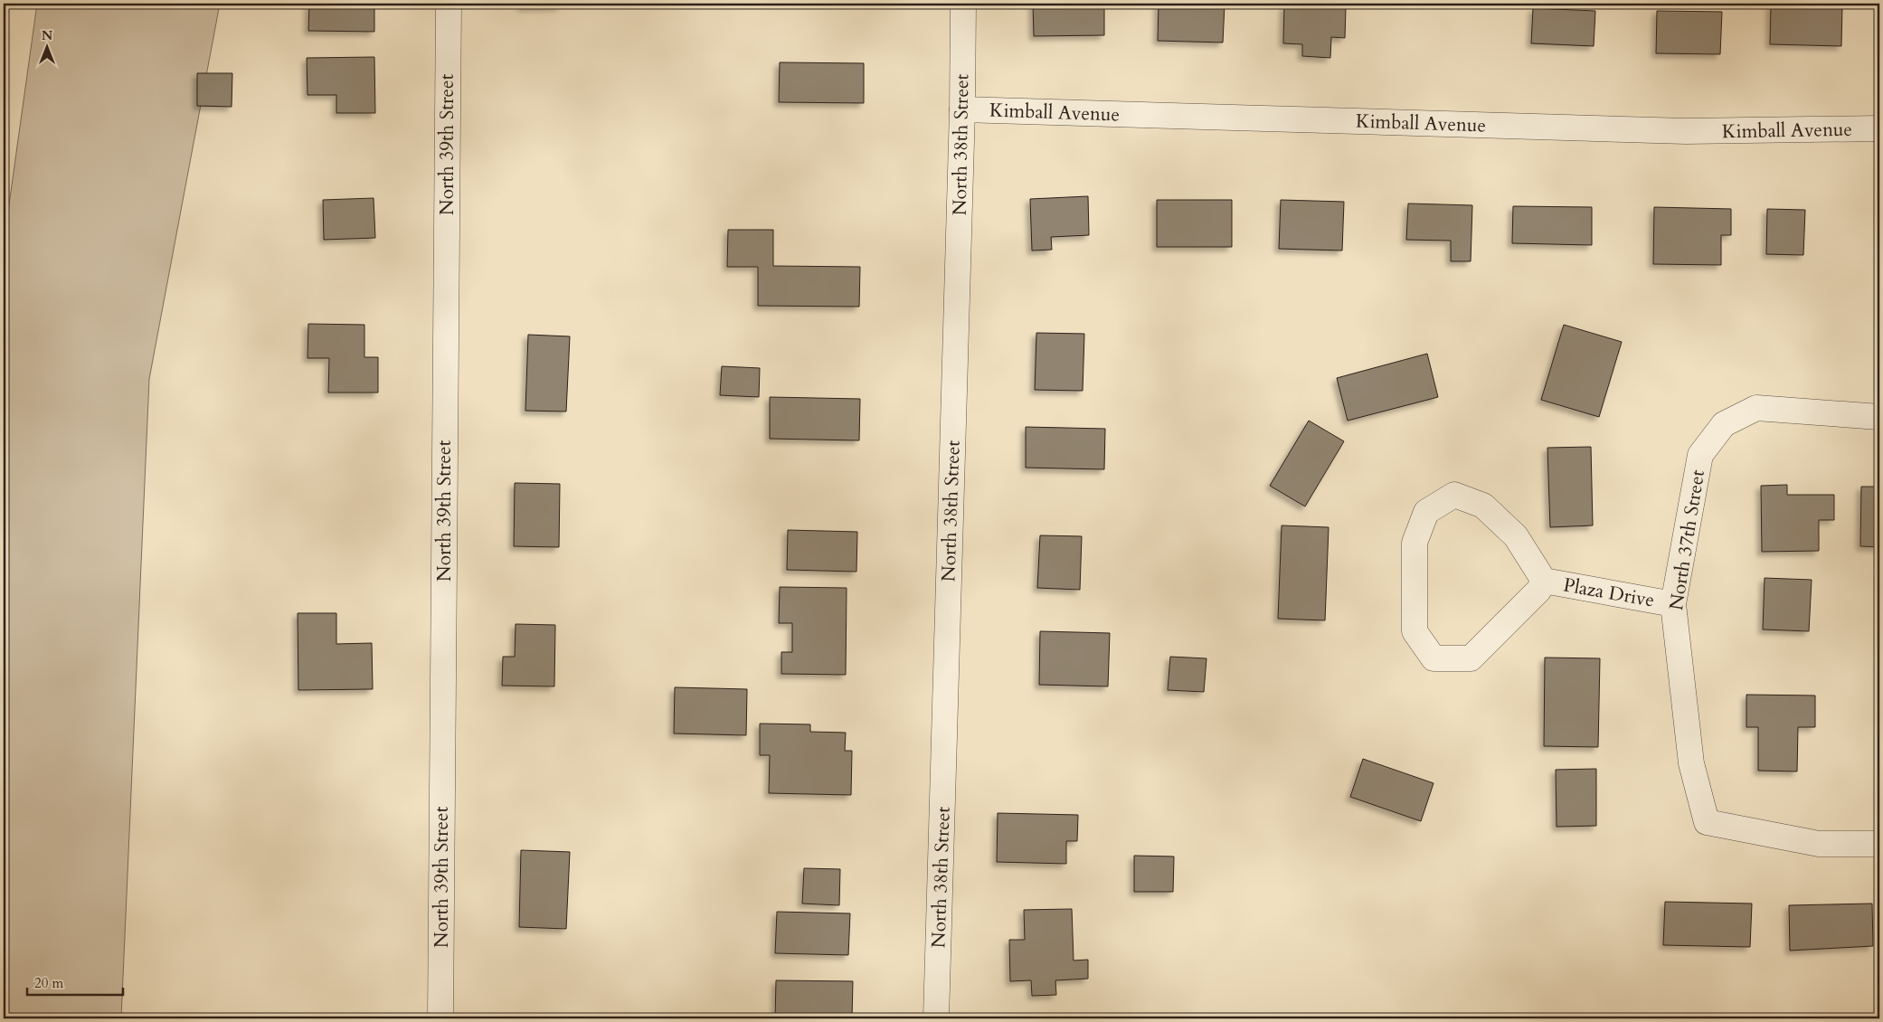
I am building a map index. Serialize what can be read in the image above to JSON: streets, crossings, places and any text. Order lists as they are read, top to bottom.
{
  "streets": {
    "street": [
      "Kimball Avenue",
      "North 39th Street",
      "North 38th Street",
      "North 37th Street",
      "Plaza Drive"
    ]
  },
  "crossings": [
    ["Kimball Avenue", "North 38th Street"],
    ["North 37th Street", "Plaza Drive"]
  ],
  "scale_bar": "20 m",
  "north": "top"
}
